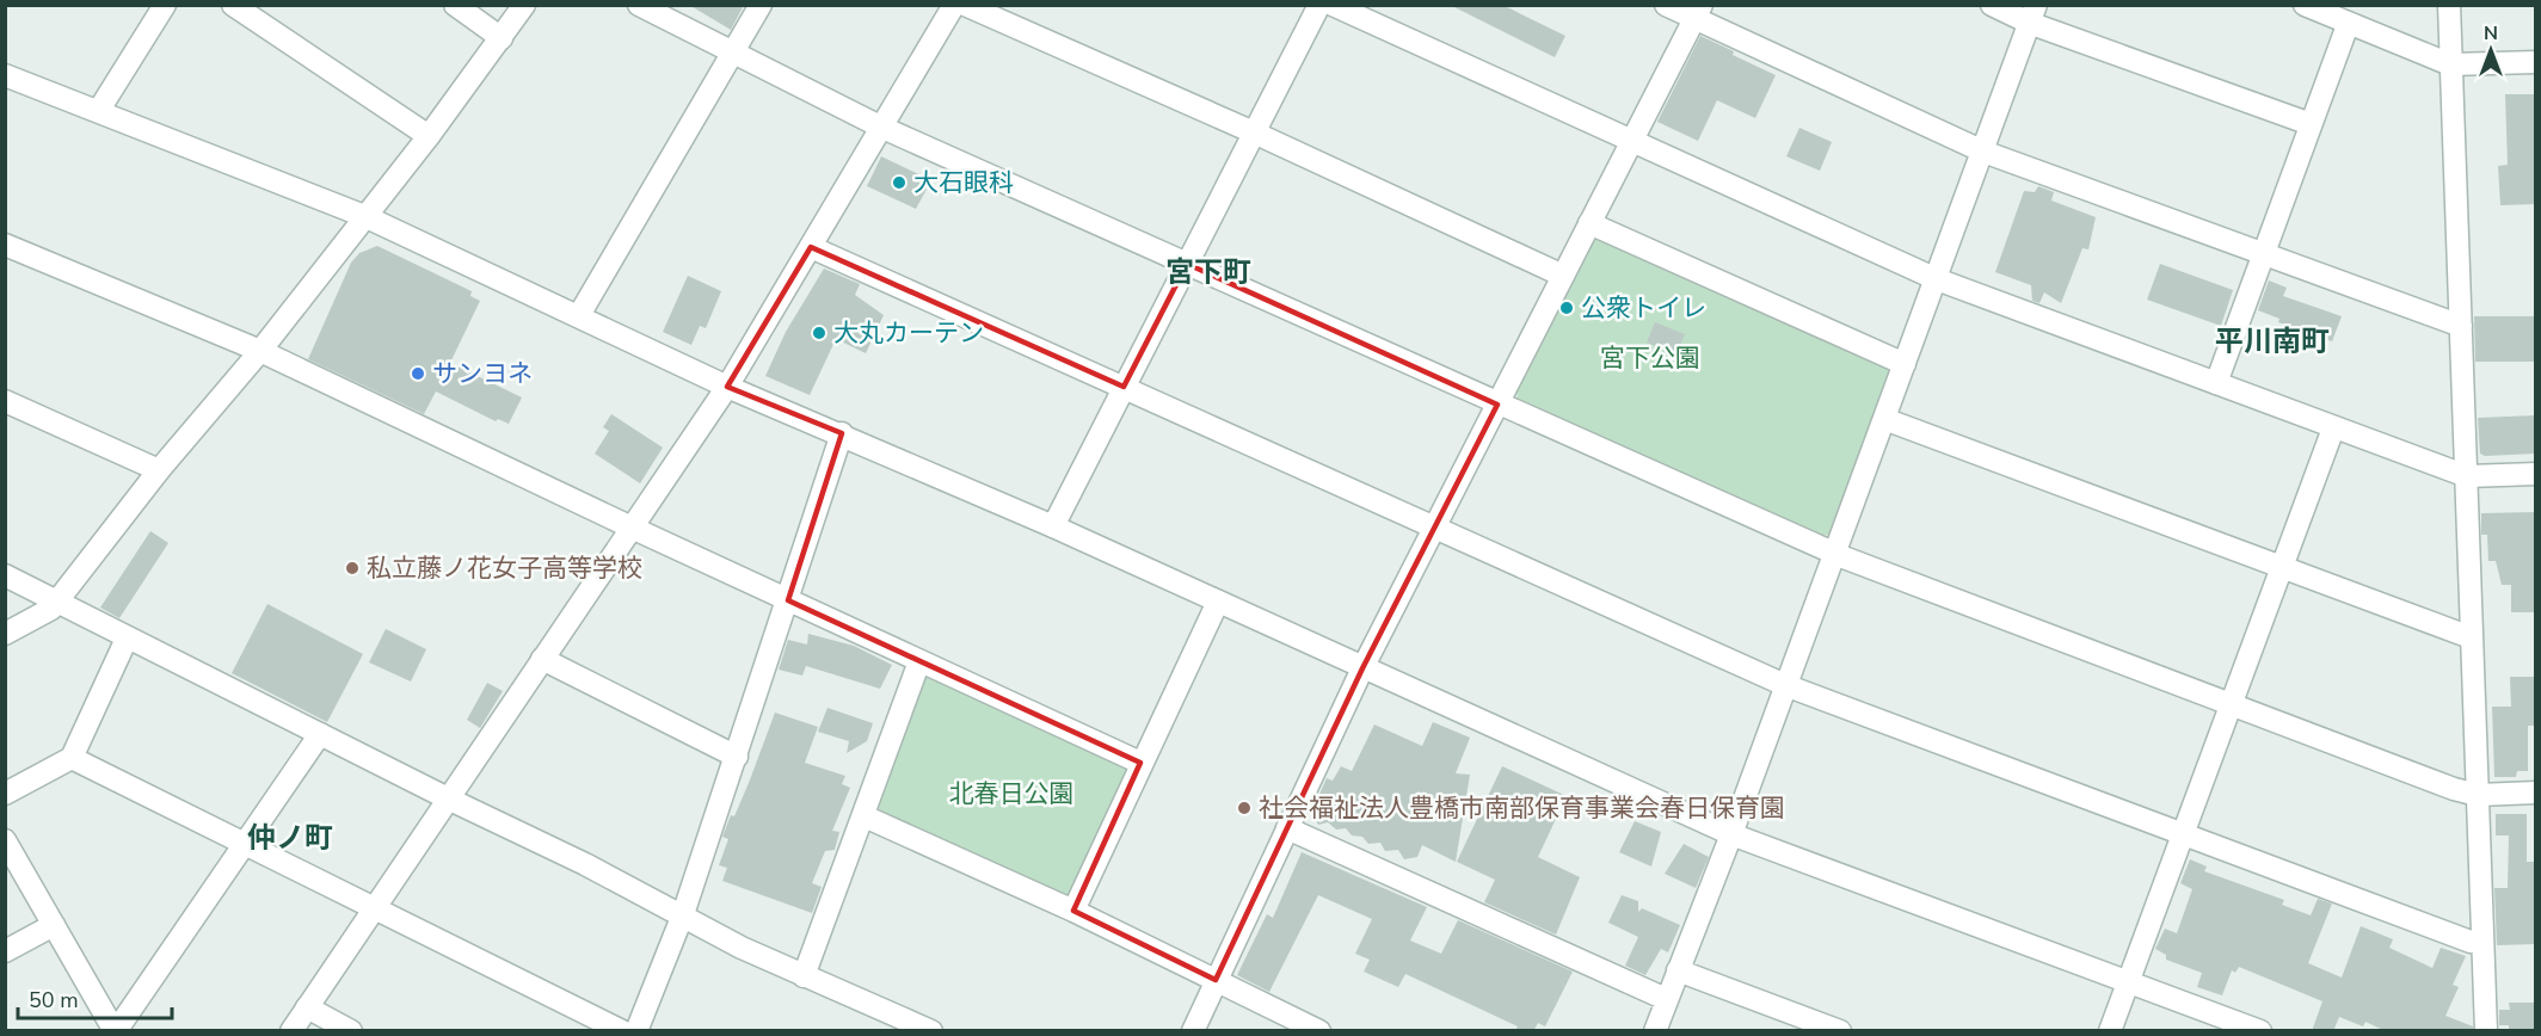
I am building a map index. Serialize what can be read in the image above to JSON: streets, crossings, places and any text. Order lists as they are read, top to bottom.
{
  "districts": ["宮下町", "平川南町", "仲ノ町"],
  "parks": ["宮下公園", "北春日公園"],
  "places": [
    "大石眼科",
    "公衆トイレ",
    "大丸カーテン",
    "サンヨネ",
    "私立藤ノ花女子高等学校",
    "社会福祉法人豊橋市南部保育事業会春日保育園"
  ],
  "scale_bar": "50 m",
  "north": "top"
}
